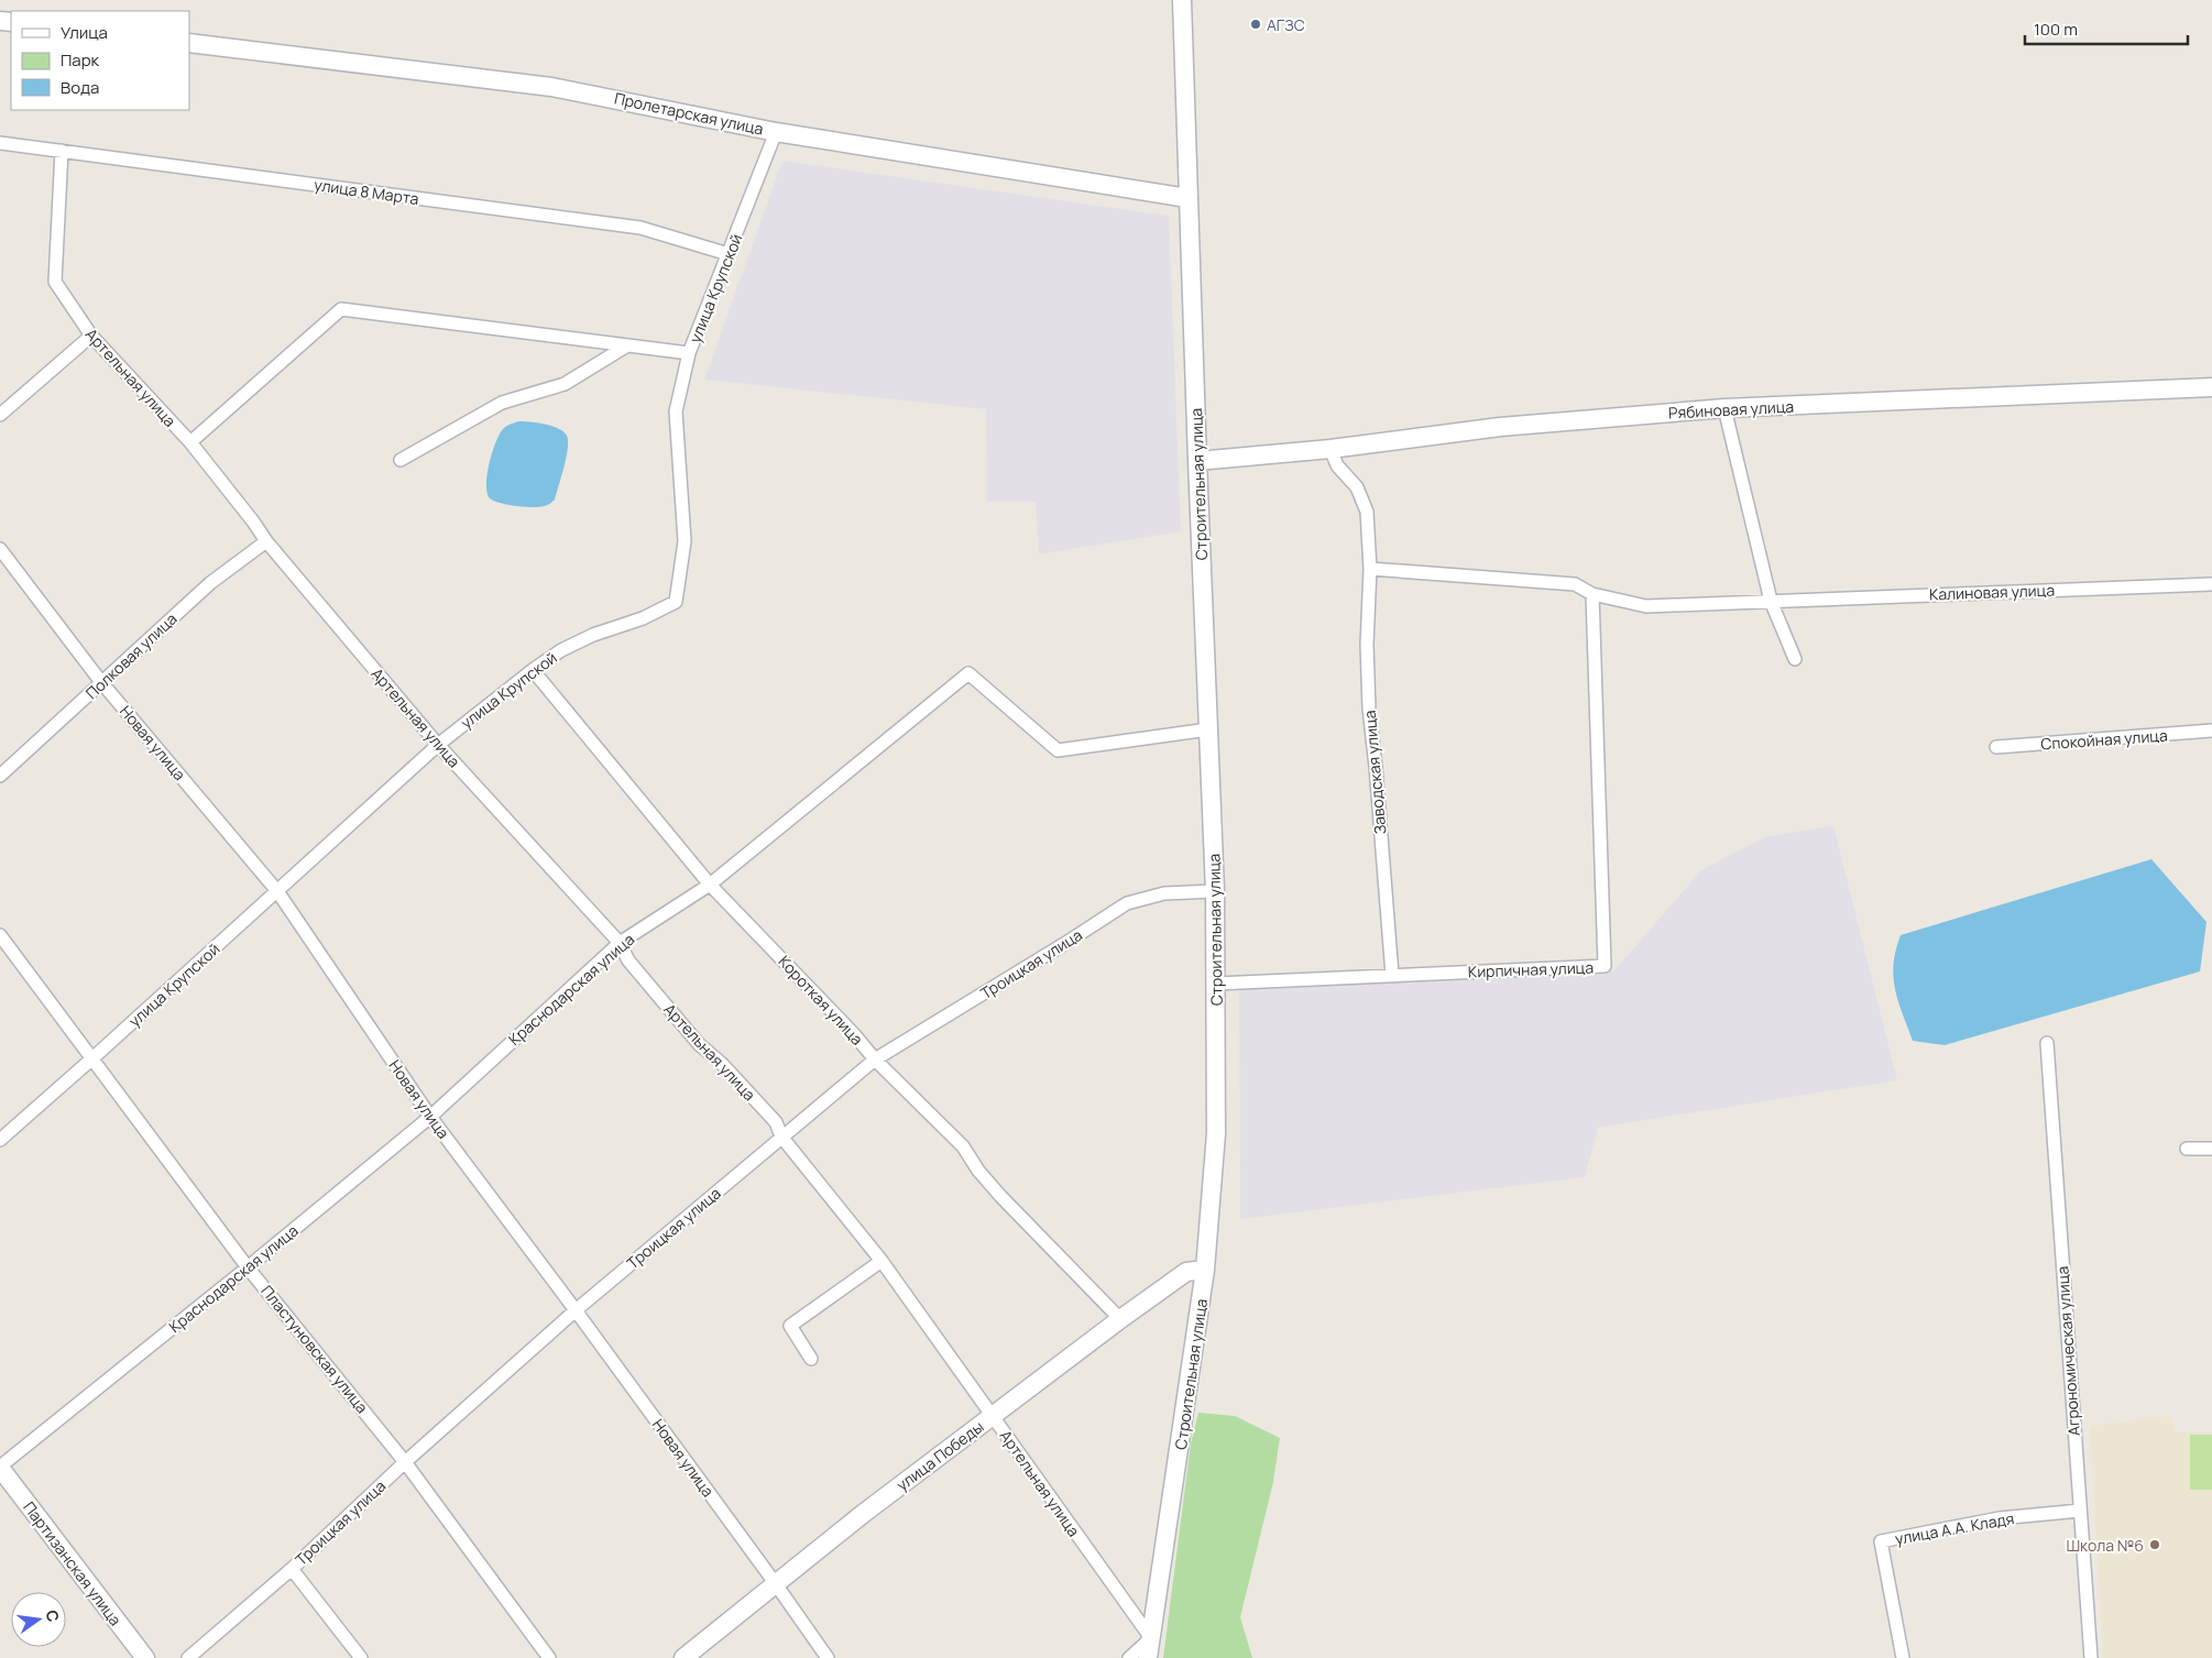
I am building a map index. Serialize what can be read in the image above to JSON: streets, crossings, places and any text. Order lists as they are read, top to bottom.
{
  "streets": {
    "street": [
      "Пролетарская улица",
      "улица 8 Марта",
      "улица Крупской",
      "Артельная улица",
      "Рябиновая улица",
      "Строительная улица",
      "Калиновая улица",
      "Полковая улица",
      "Спокойная улица",
      "Новая улица",
      "Заводская улица",
      "Троицкая улица",
      "Кирпичная улица",
      "Краснодарская улица",
      "Короткая улица",
      "Пластуновская улица",
      "Агрономическая улица",
      "улица Победы",
      "улица А.А. Кладя",
      "Партизанская улица"
    ]
  },
  "crossings": [
    ["Пролетарская улица", "улица Крупской"],
    ["Пролетарская улица", "Строительная улица"],
    ["улица 8 Марта", "улица Крупской"],
    ["улица 8 Марта", "Артельная улица"],
    ["улица Крупской", "Артельная улица"],
    ["улица Крупской", "Новая улица"],
    ["улица Крупской", "Короткая улица"],
    ["улица Крупской", "Пластуновская улица"],
    ["Артельная улица", "Строительная улица"],
    ["Артельная улица", "Полковая улица"],
    ["Артельная улица", "Троицкая улица"],
    ["Артельная улица", "Краснодарская улица"],
    ["Артельная улица", "улица Победы"],
    ["Рябиновая улица", "Строительная улица"],
    ["Рябиновая улица", "Заводская улица"],
    ["Строительная улица", "Троицкая улица"],
    ["Строительная улица", "Кирпичная улица"],
    ["Строительная улица", "Краснодарская улица"],
    ["Строительная улица", "улица Победы"],
    ["Калиновая улица", "Заводская улица"],
    ["Калиновая улица", "Кирпичная улица"],
    ["Полковая улица", "Новая улица"],
    ["Новая улица", "Троицкая улица"],
    ["Новая улица", "Краснодарская улица"],
    ["Новая улица", "улица Победы"],
    ["Заводская улица", "Кирпичная улица"],
    ["Троицкая улица", "Короткая улица"],
    ["Троицкая улица", "Пластуновская улица"],
    ["Краснодарская улица", "Короткая улица"],
    ["Краснодарская улица", "Пластуновская улица"],
    ["Краснодарская улица", "Партизанская улица"],
    ["Короткая улица", "улица Победы"],
    ["Агрономическая улица", "улица А.А. Кладя"]
  ],
  "places": ["АГЗС", "Школа №6"],
  "legend": ["Улица", "Парк", "Вода"],
  "scale_bar": "100 m",
  "north": "right"
}
